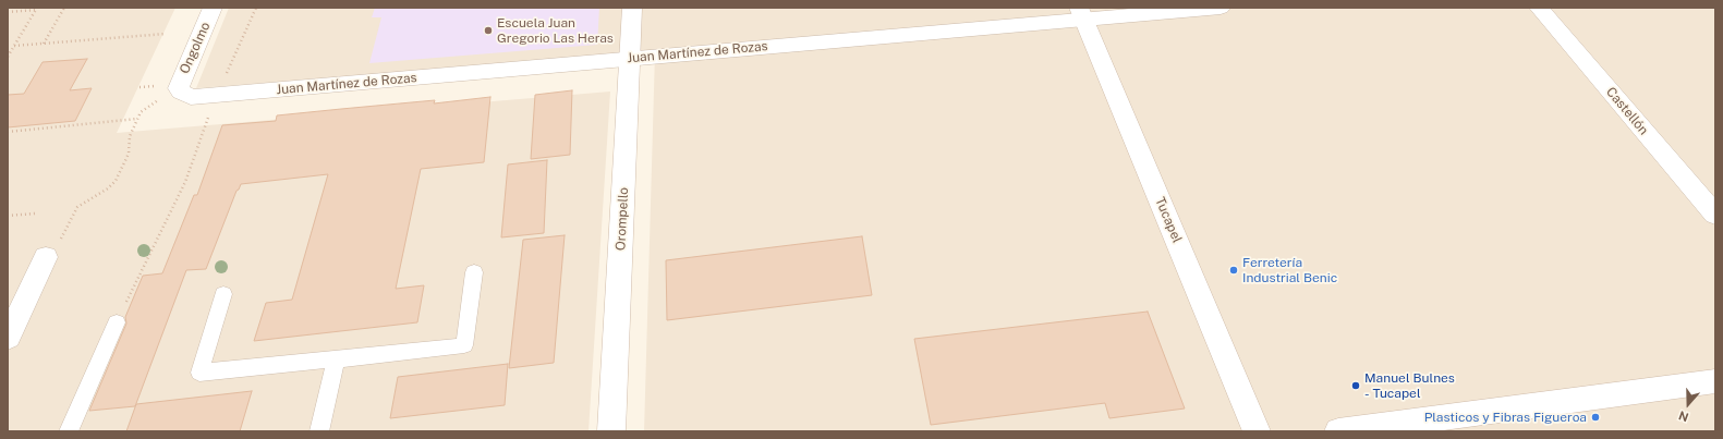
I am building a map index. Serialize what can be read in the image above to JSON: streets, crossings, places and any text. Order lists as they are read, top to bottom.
{
  "streets": {
    "street": [
      "Ongolmo",
      "Juan Martínez de Rozas",
      "Castellón",
      "Orompello",
      "Tucapel"
    ]
  },
  "crossings": [
    ["Ongolmo", "Juan Martínez de Rozas"],
    ["Juan Martínez de Rozas", "Orompello"],
    ["Juan Martínez de Rozas", "Tucapel"]
  ],
  "places": [
    "Escuela Juan Gregorio Las Heras",
    "Ferretería Industrial Benic",
    "Manuel Bulnes - Tucapel",
    "Plasticos y Fibras Figueroa"
  ],
  "north": "bottom"
}
